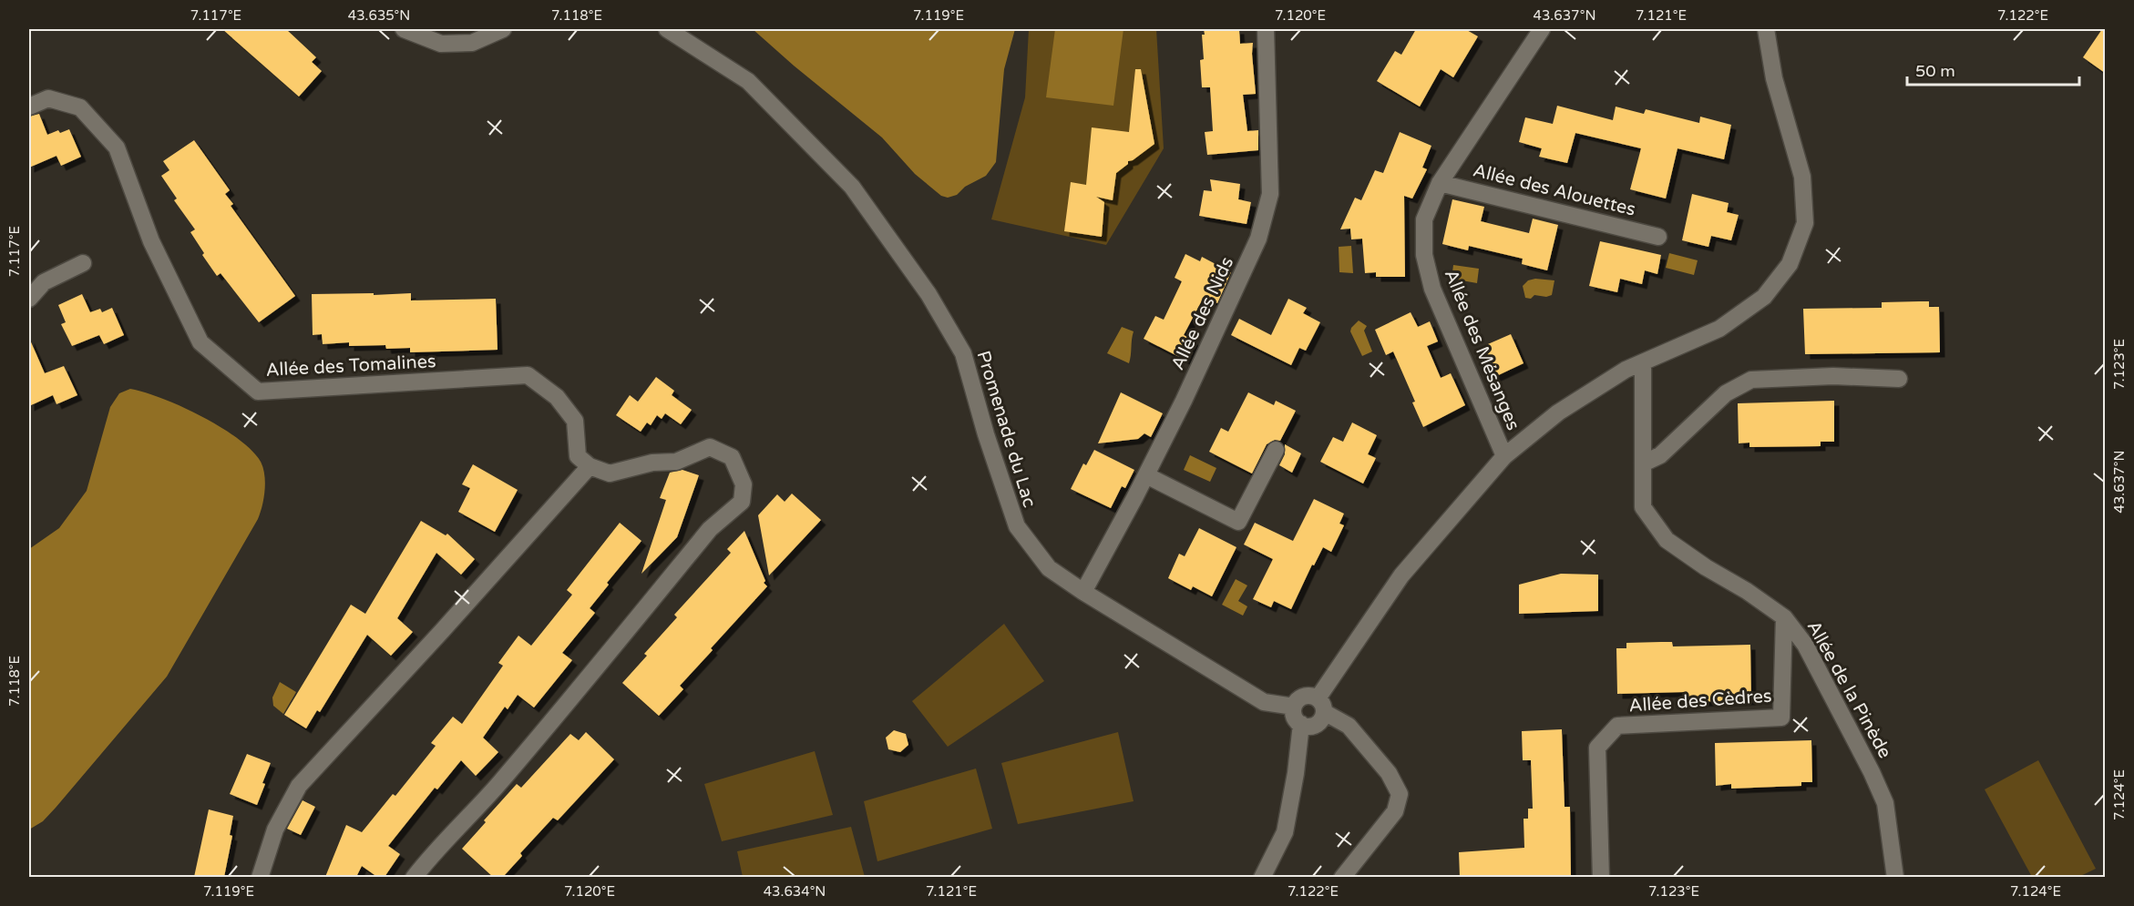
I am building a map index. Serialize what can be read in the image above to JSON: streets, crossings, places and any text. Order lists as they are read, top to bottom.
{
  "streets": {
    "street": [
      "Allée des Alouettes",
      "Allée des Nids",
      "Allée des Mésanges",
      "Allée des Tomalines",
      "Promenade du Lac",
      "Allée de la Pinède",
      "Allée des Cèdres"
    ]
  },
  "crossings": [
    ["Allée des Alouettes", "Allée des Mésanges"],
    ["Allée des Nids", "Promenade du Lac"],
    ["Allée de la Pinède", "Allée des Cèdres"]
  ],
  "scale_bar": "50 m",
  "coordinates": [
    "7.117°E",
    "43.635°N",
    "7.118°E",
    "7.119°E",
    "7.120°E",
    "43.637°N",
    "7.121°E",
    "7.122°E",
    "7.123°E",
    "7.124°E",
    "43.634°N"
  ]
}
